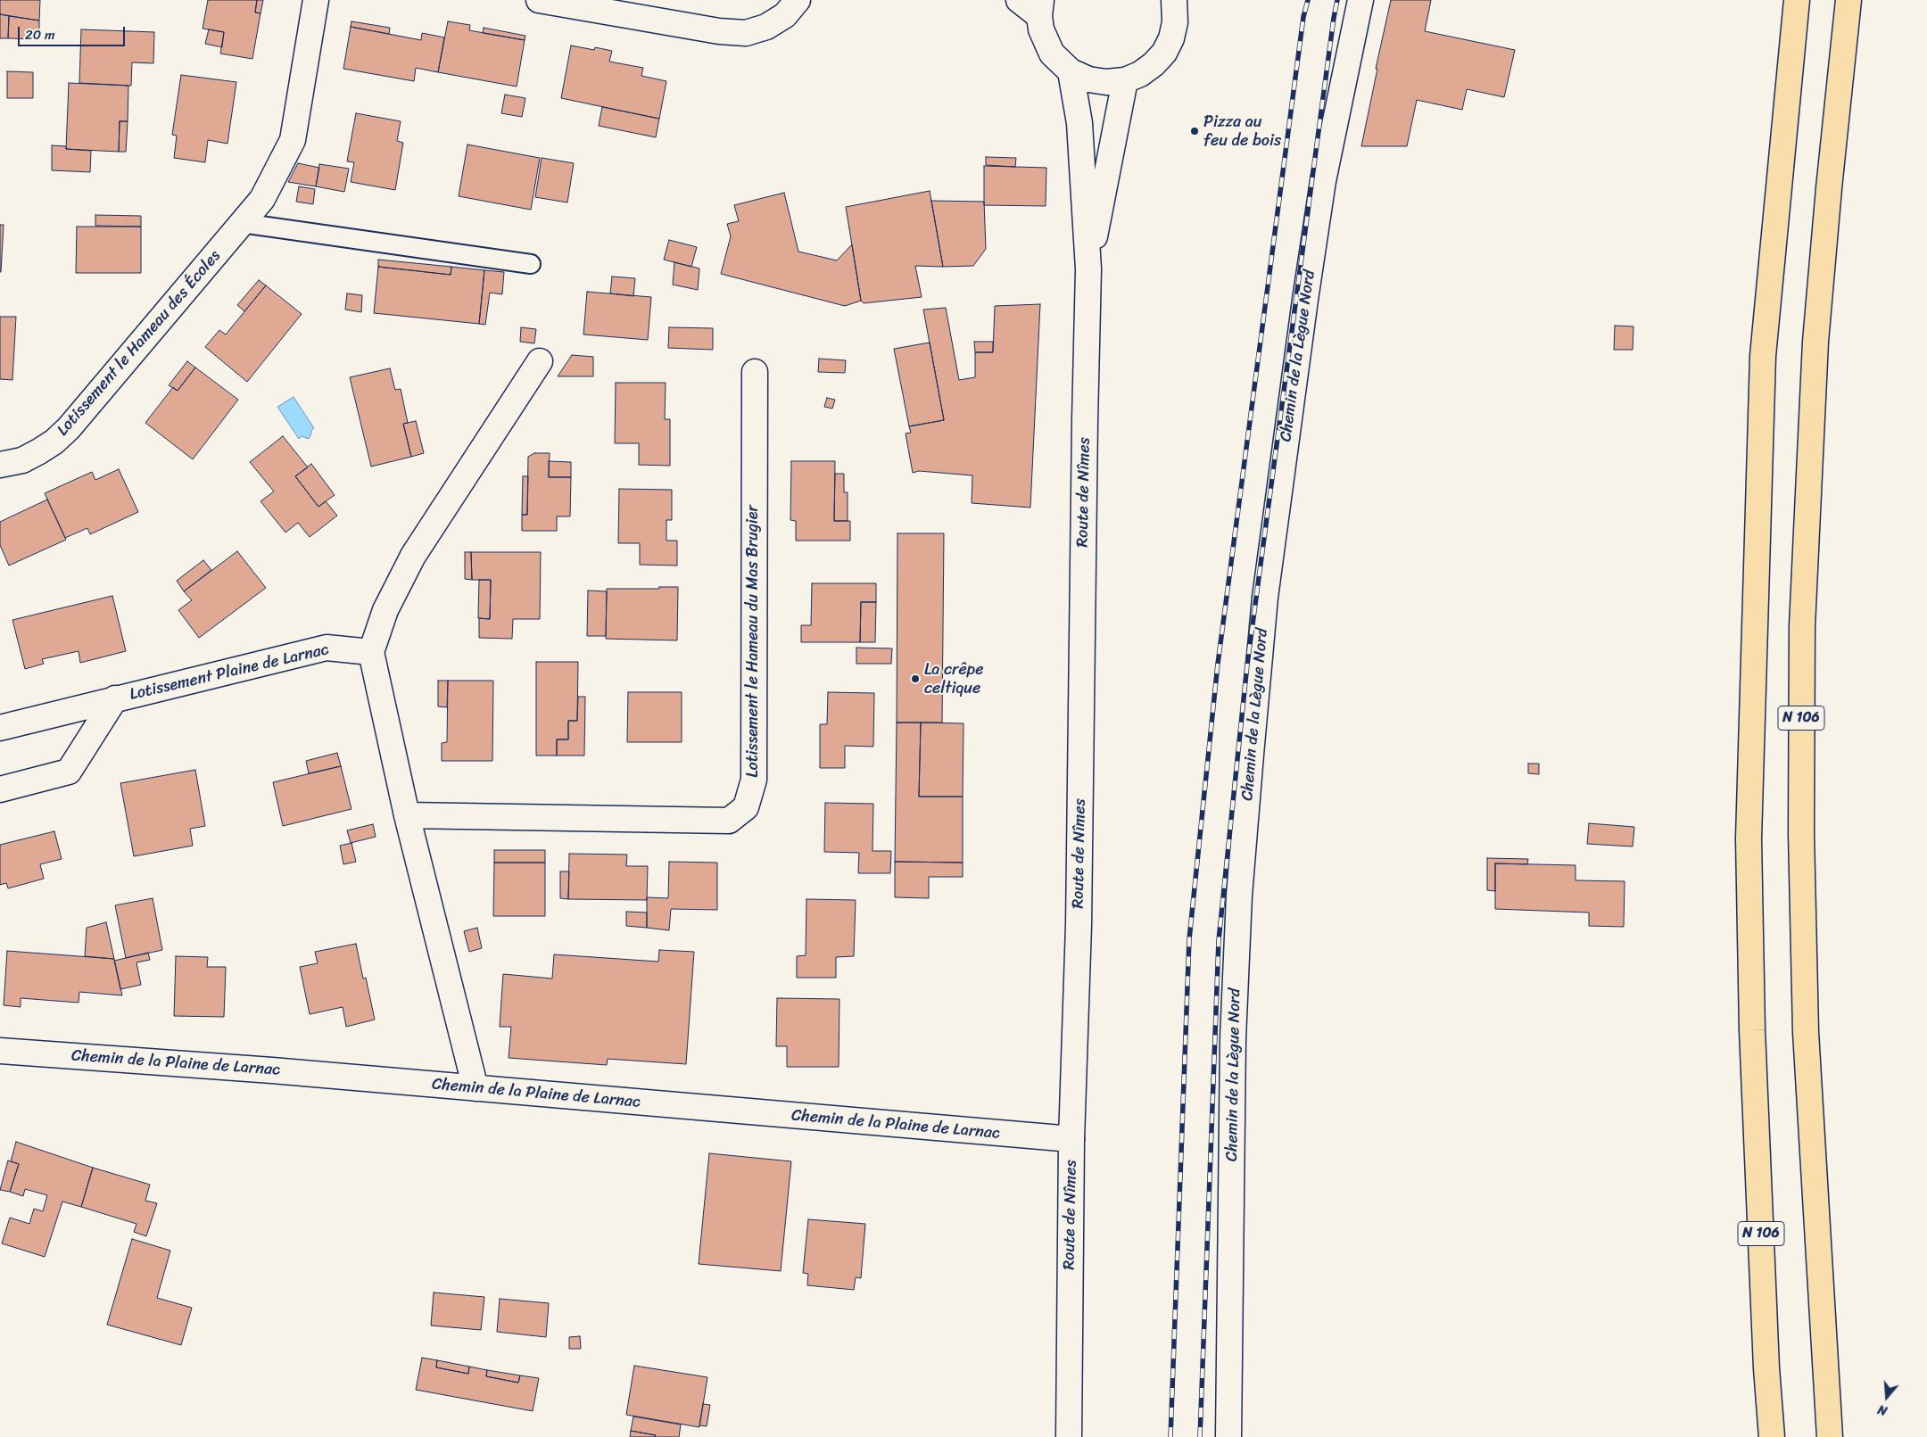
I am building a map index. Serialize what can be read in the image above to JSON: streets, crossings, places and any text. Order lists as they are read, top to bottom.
{
  "streets": {
    "highway": ["N 106"],
    "street": [
      "Lotissement le Hameau des Écoles",
      "Chemin de la Lègue Nord",
      "Route de Nîmes",
      "Lotissement le Hameau du Mas Brugier",
      "Lotissement Plaine de Larnac",
      "Chemin de la Plaine de Larnac"
    ]
  },
  "crossings": [
    ["Route de Nîmes", "Chemin de la Plaine de Larnac"]
  ],
  "places": ["Pizza au feu de bois", "La crêpe celtique"],
  "scale_bar": "20 m",
  "north": "bottom"
}
